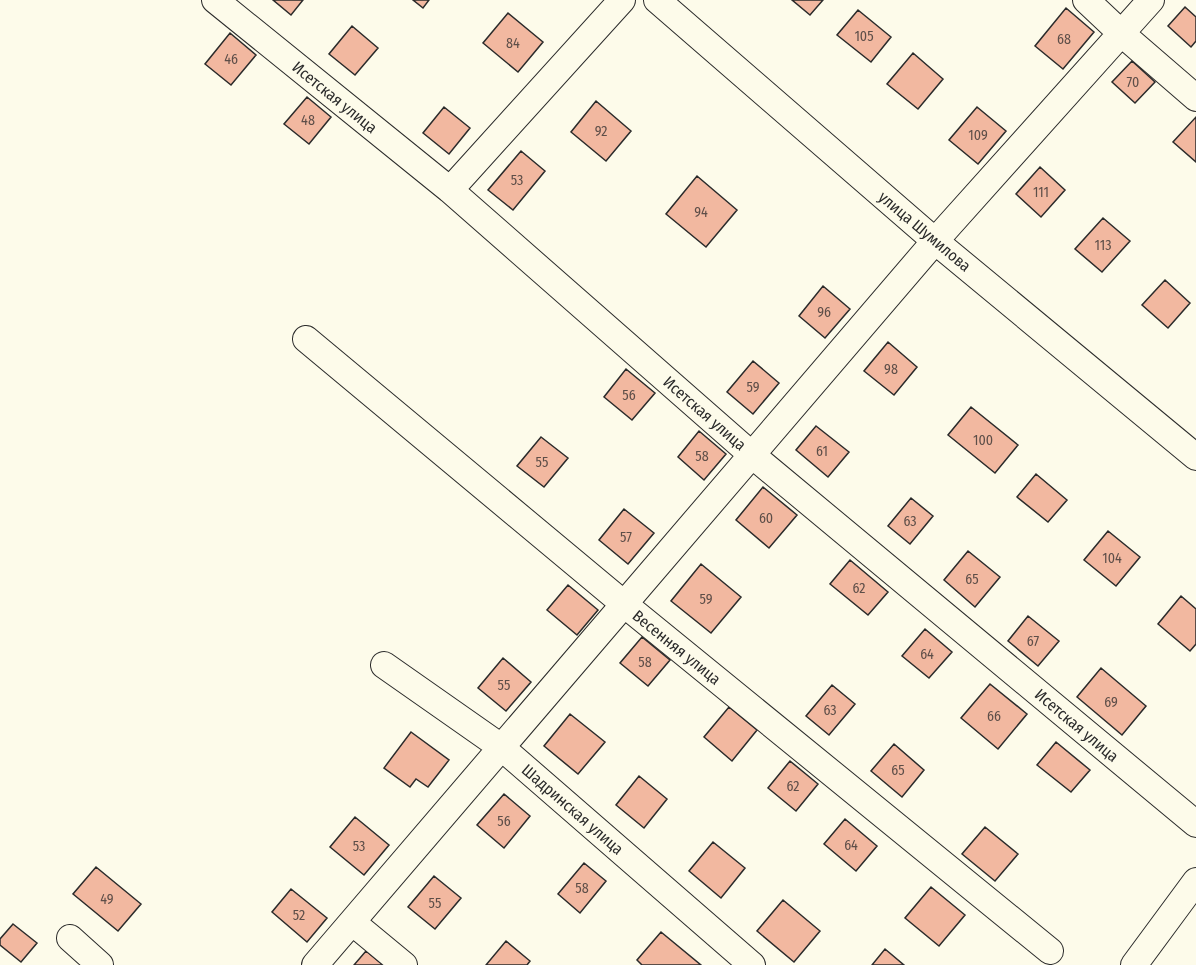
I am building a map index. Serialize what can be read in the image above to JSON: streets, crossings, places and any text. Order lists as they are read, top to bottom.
{
  "streets": {
    "street": [
      "Исетская улица",
      "улица Шумилова",
      "Весенняя улица",
      "Шадринская улица"
    ]
  },
  "house_numbers": [
    "105",
    "68",
    "84",
    "46",
    "70",
    "48",
    "92",
    "109",
    "53",
    "111",
    "94",
    "113",
    "96",
    "98",
    "59",
    "56",
    "100",
    "61",
    "58",
    "55",
    "60",
    "63",
    "57",
    "104",
    "65",
    "62",
    "59",
    "67",
    "64",
    "58",
    "55",
    "69",
    "63",
    "66",
    "65",
    "62",
    "56",
    "64",
    "53",
    "58",
    "49",
    "55",
    "52"
  ]
}
